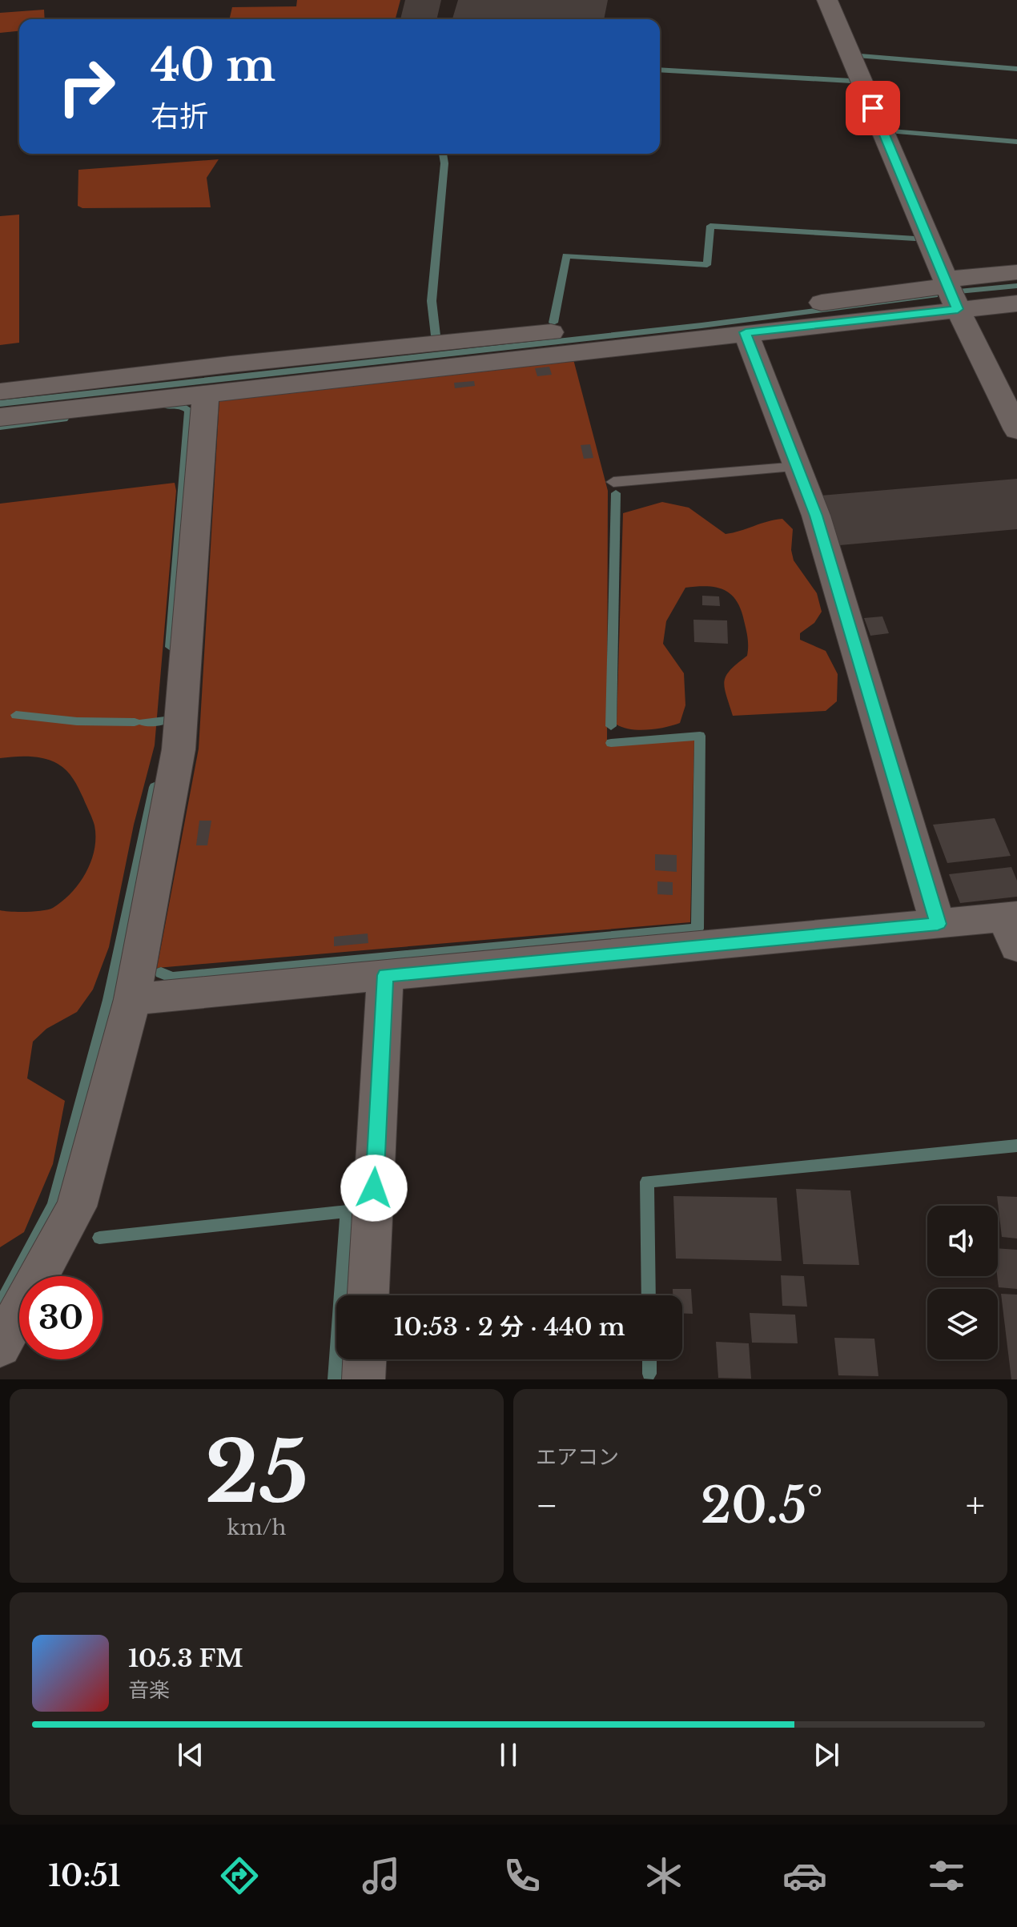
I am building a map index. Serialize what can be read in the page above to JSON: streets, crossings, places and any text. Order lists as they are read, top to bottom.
{
  "page": {
    "turn": ["40 m", "右折"],
    "limit": "30",
    "trip": "10:53 · 2 分 · 440 m",
    "tile": [
      ["25", "km/h"],
      "エアコン"
    ],
    "heat": ["−", "20.5°", "+"],
    "song": ["105.3 FM", "音楽"],
    "tabs": "10:51"
  }
}
